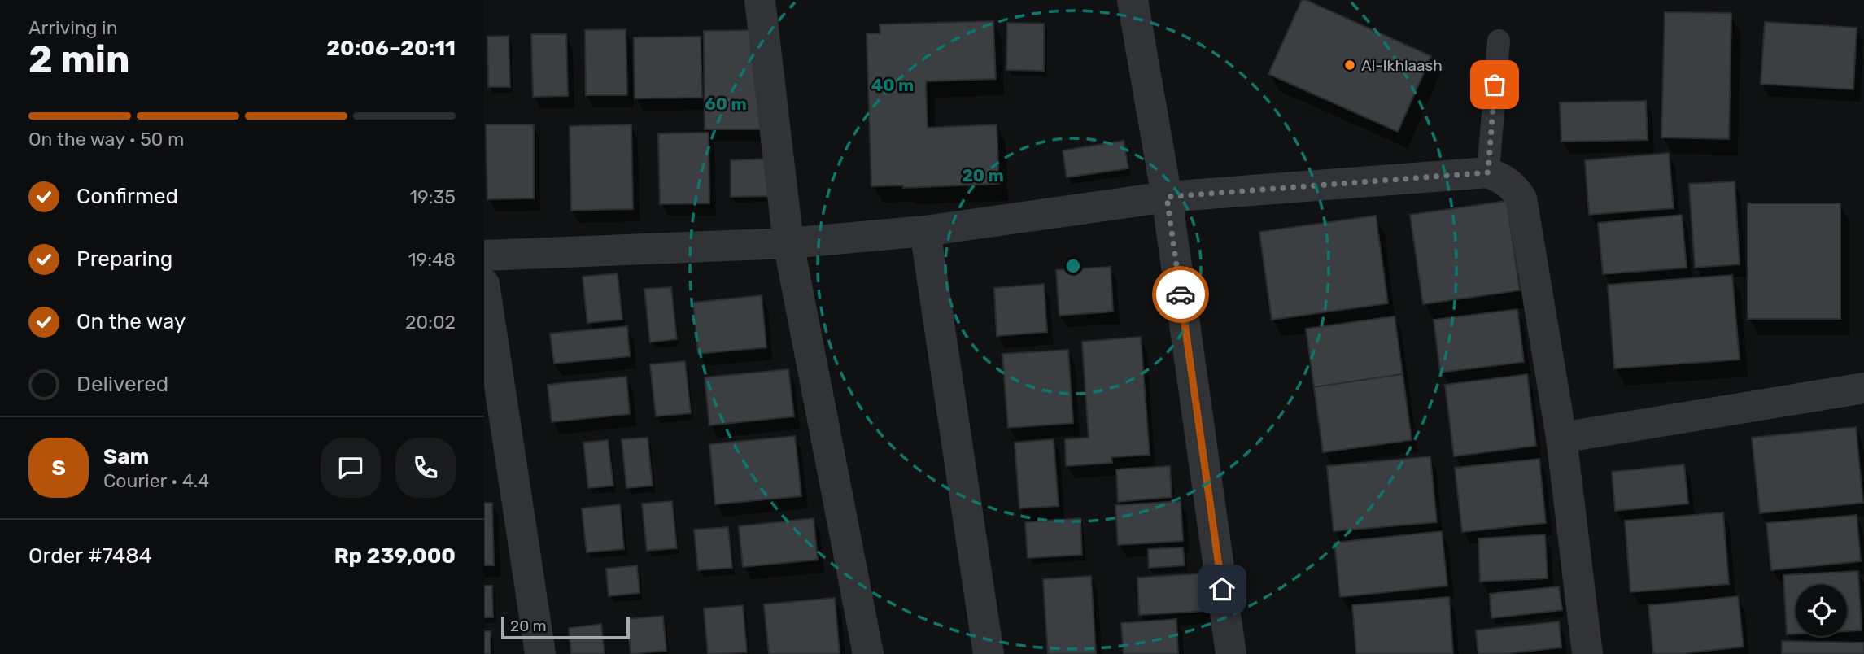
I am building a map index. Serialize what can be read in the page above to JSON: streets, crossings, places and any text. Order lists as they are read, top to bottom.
{
  "places": ["Al-Ikhlaash"],
  "scale_bar": "20 m",
  "page": {
    "heading": ["2 min", "Arriving in", "20:06–20:11"],
    "panel": [
      "Sam",
      "Courier · 4.4",
      "Order #7484",
      "Rp 239,000"
    ],
    "bar": "On the way · 50 m",
    "list": [
      ["Confirmed", "19:35"],
      ["Preparing", "19:48"],
      ["On the way", "20:02"],
      "Delivered"
    ],
    "round": "S",
    "scale": "20 m"
  },
  "rings": ["40 m", "60 m", "20 m"]
}
